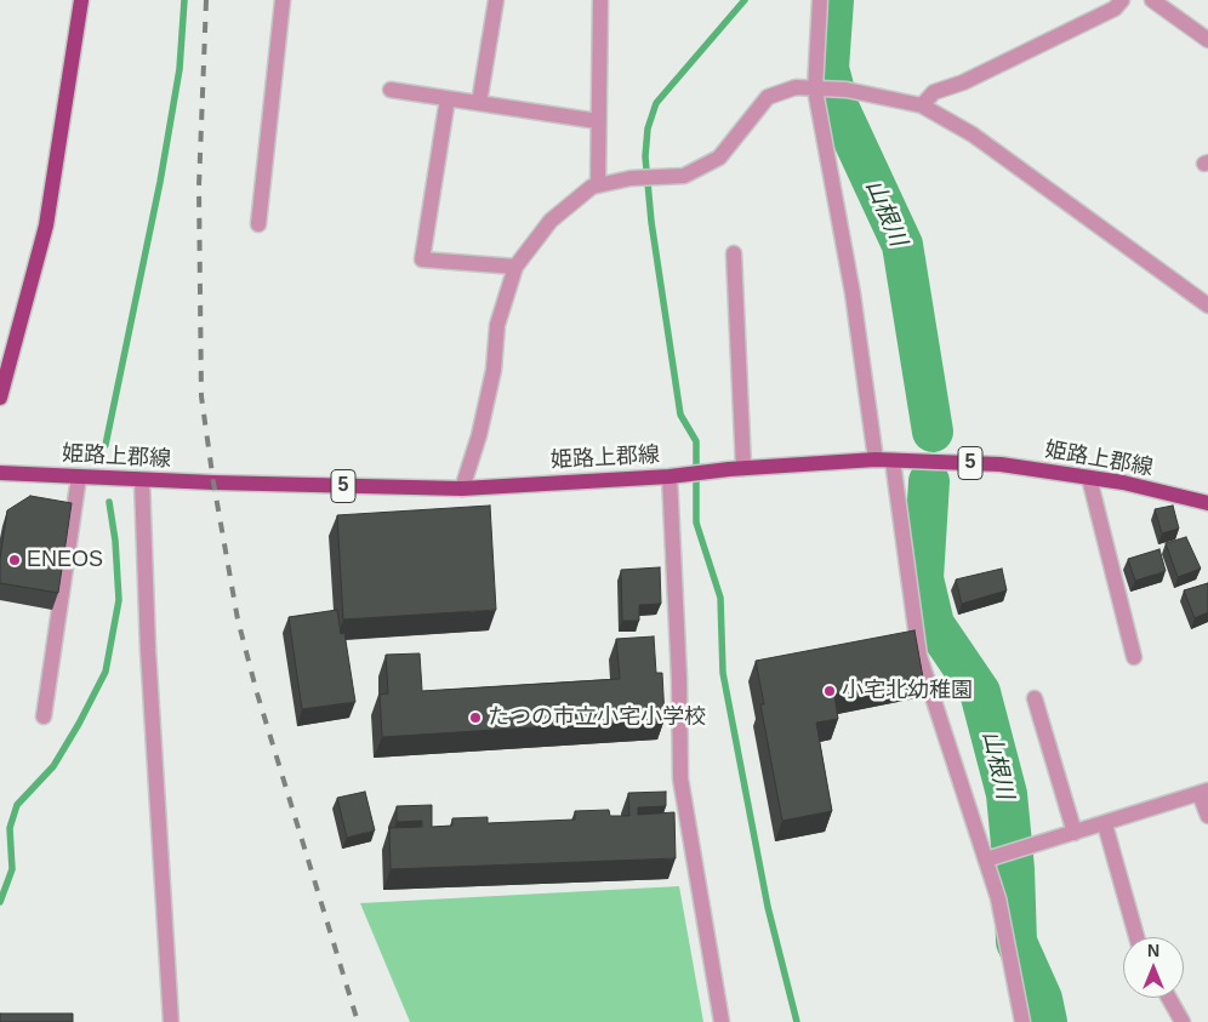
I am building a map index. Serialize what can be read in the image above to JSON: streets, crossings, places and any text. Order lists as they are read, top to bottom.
{
  "streets": {
    "main road": ["姫路上郡線", "5"]
  },
  "water": ["山根川"],
  "places": ["ENEOS", "小宅北幼稚園", "たつの市立小宅小学校"],
  "north": "top"
}
